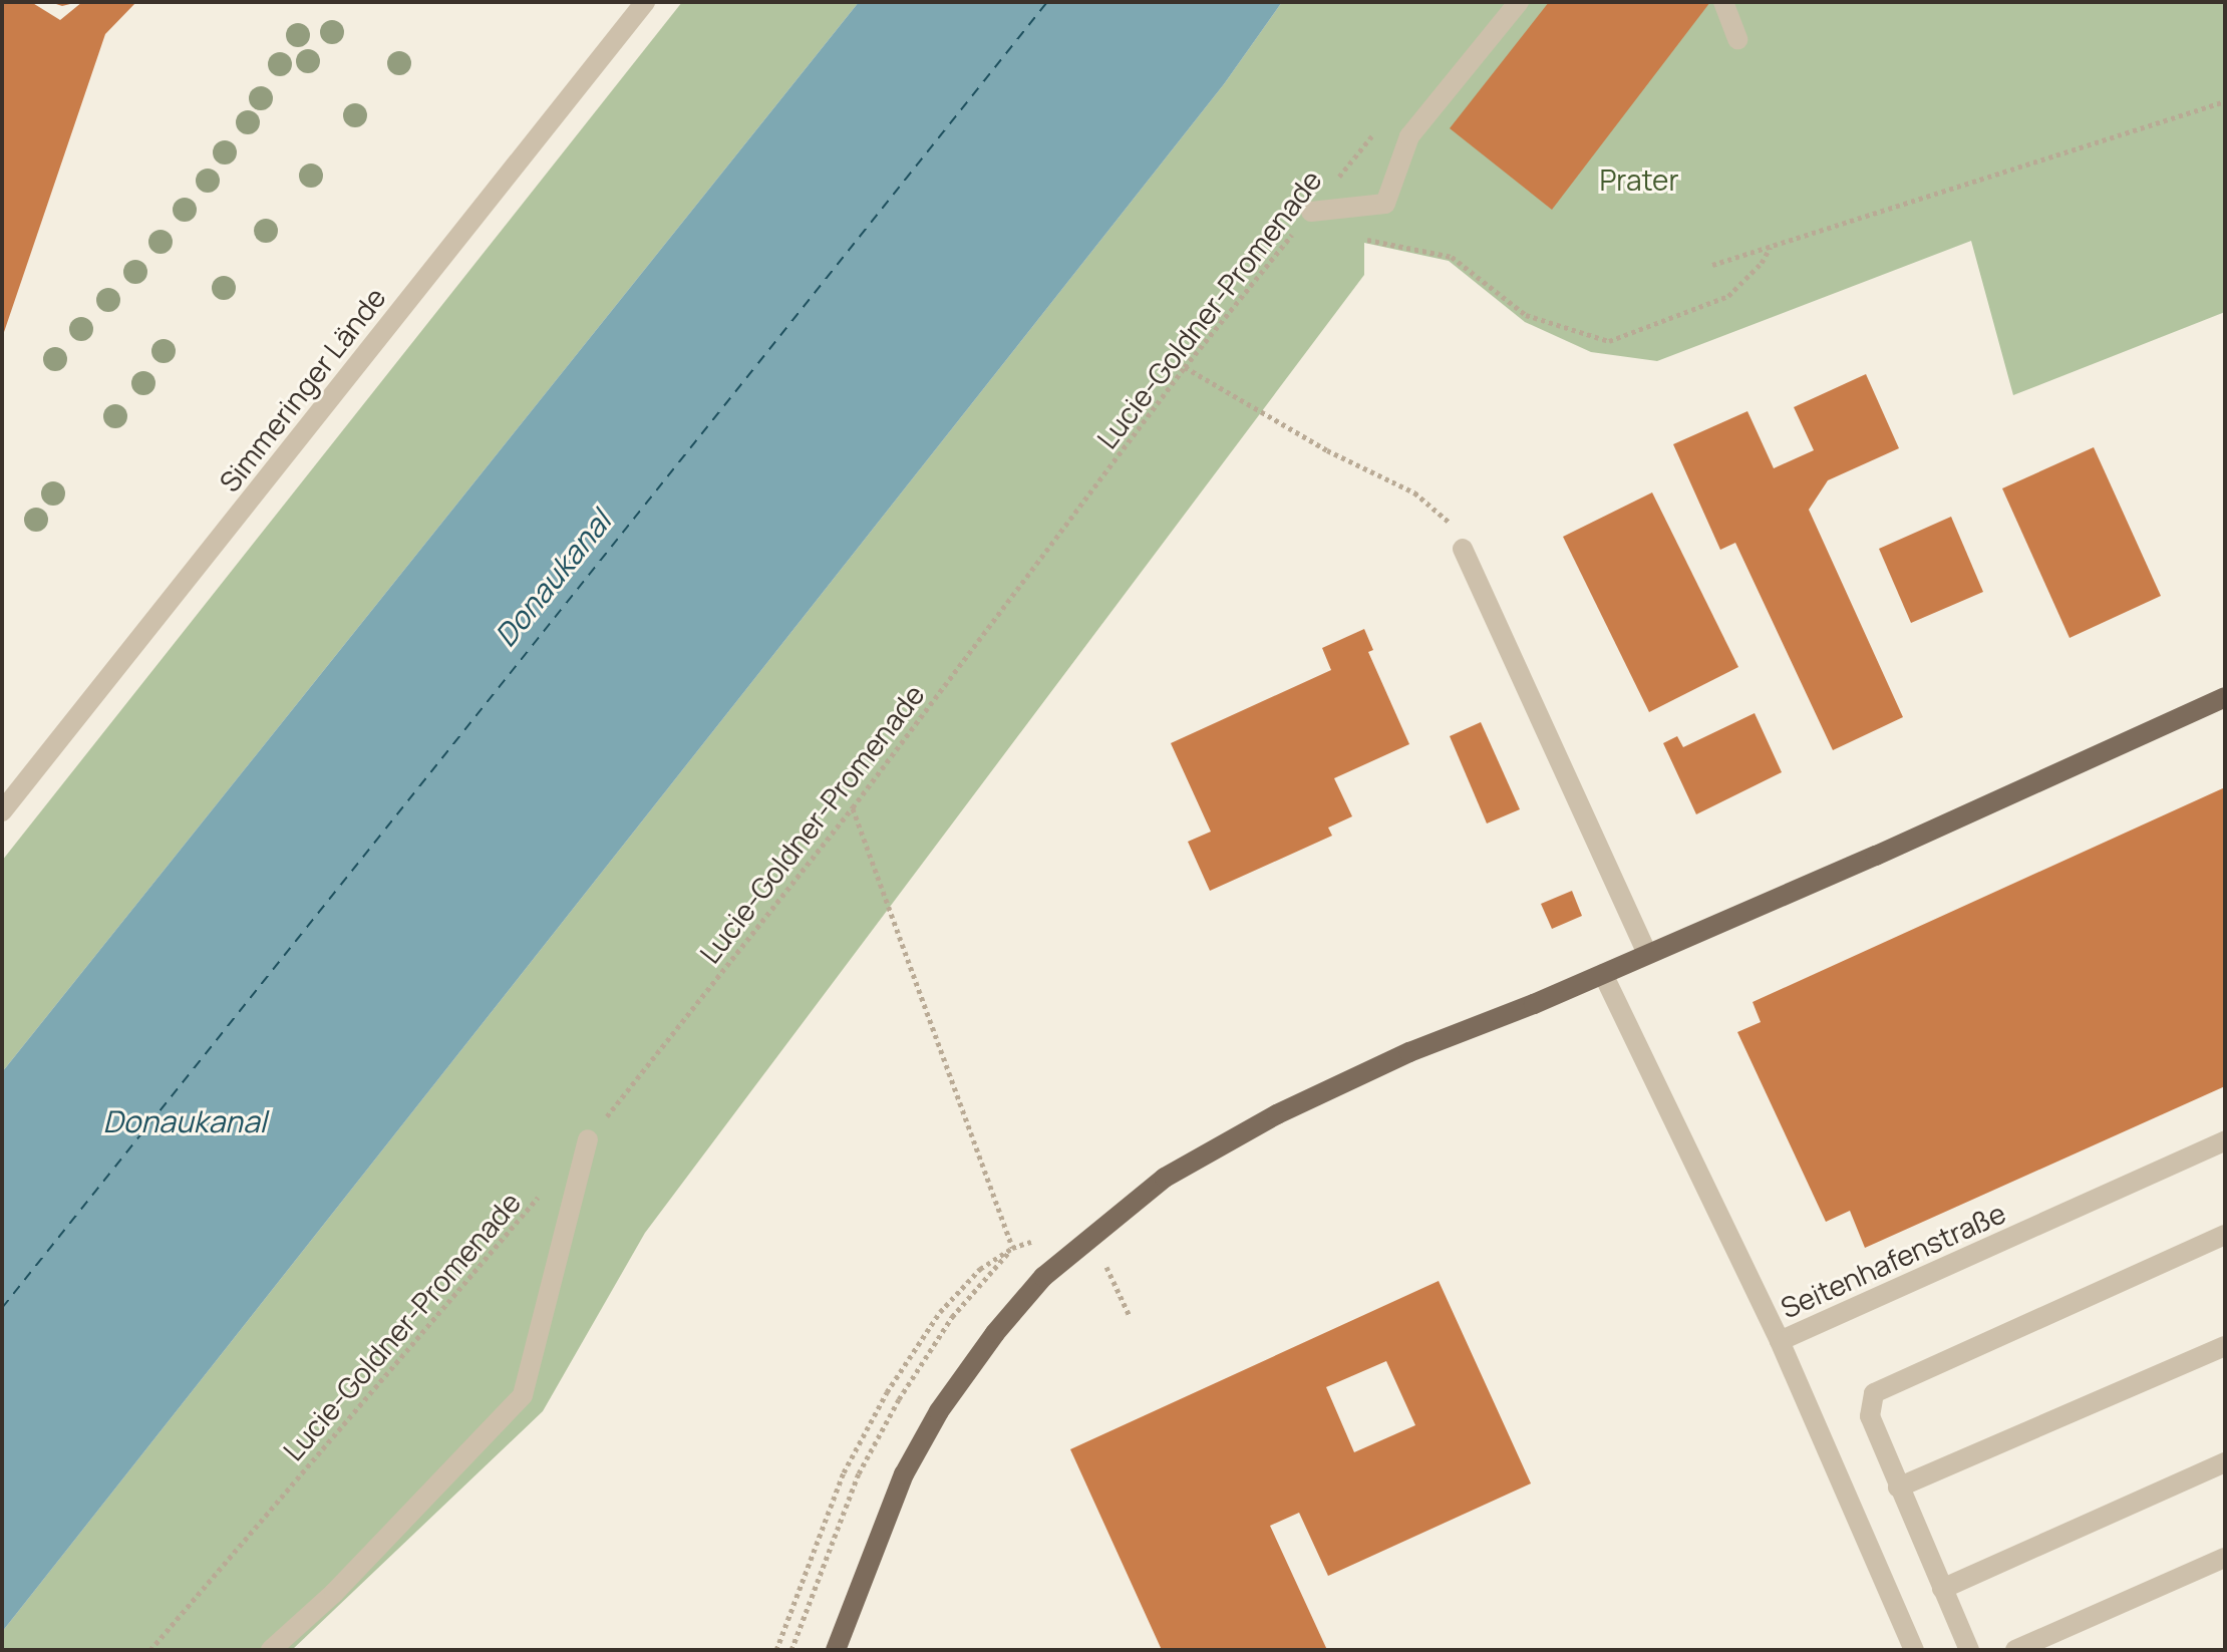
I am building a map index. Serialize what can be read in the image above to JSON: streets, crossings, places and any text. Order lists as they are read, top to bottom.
{
  "streets": {
    "street": ["Simmeringer Lände", "Seitenhafenstraße"],
    "path": ["Lucie-Goldner-Promenade"]
  },
  "water": ["Donaukanal"],
  "parks": ["Prater"]
}
